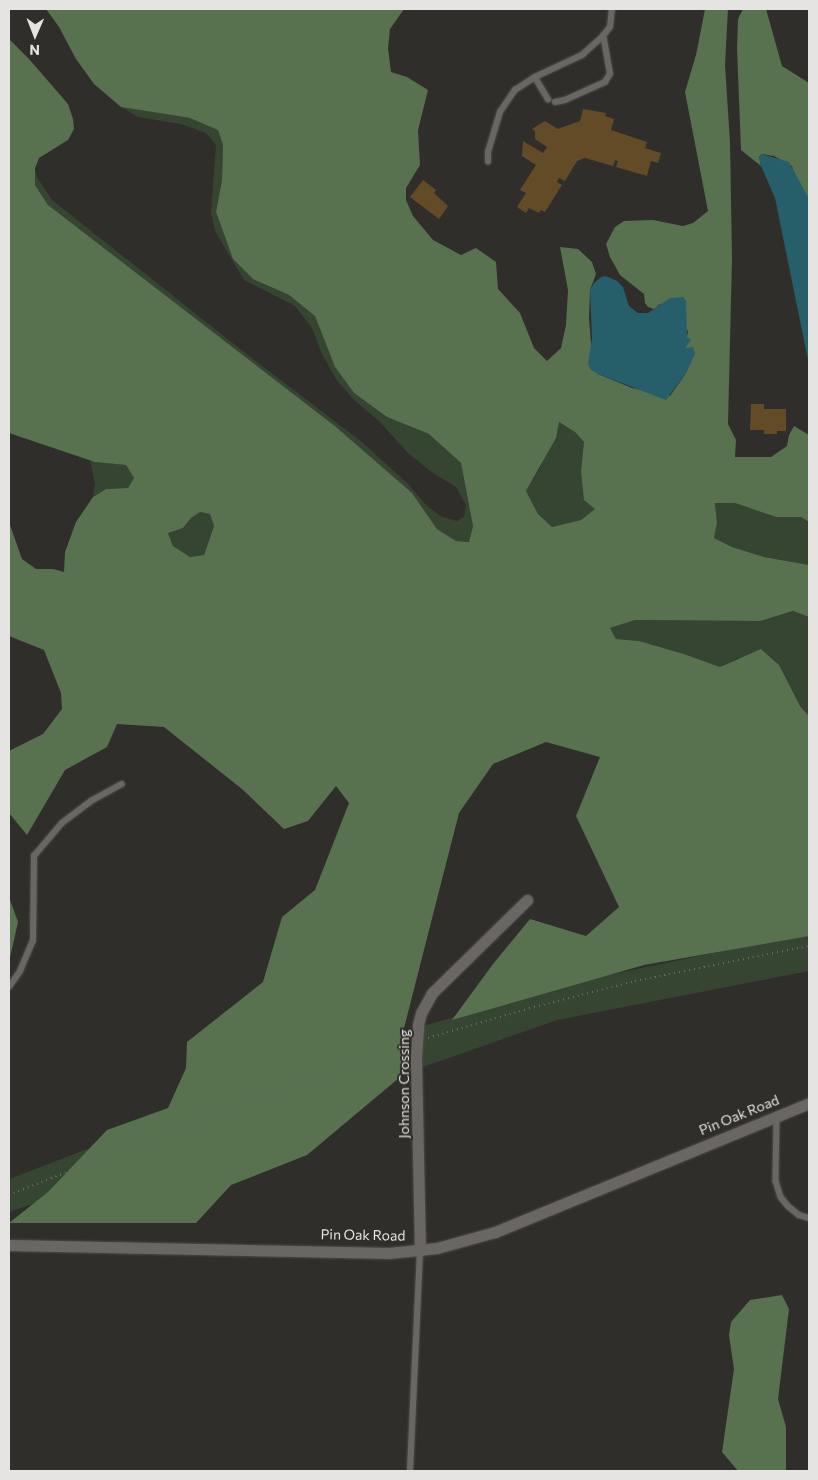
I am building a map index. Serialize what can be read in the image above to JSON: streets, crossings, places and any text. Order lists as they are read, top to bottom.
{
  "streets": {
    "street": ["Johnson Crossing", "Pin Oak Road"]
  },
  "crossings": [
    ["Johnson Crossing", "Pin Oak Road"]
  ],
  "north": "bottom"
}
